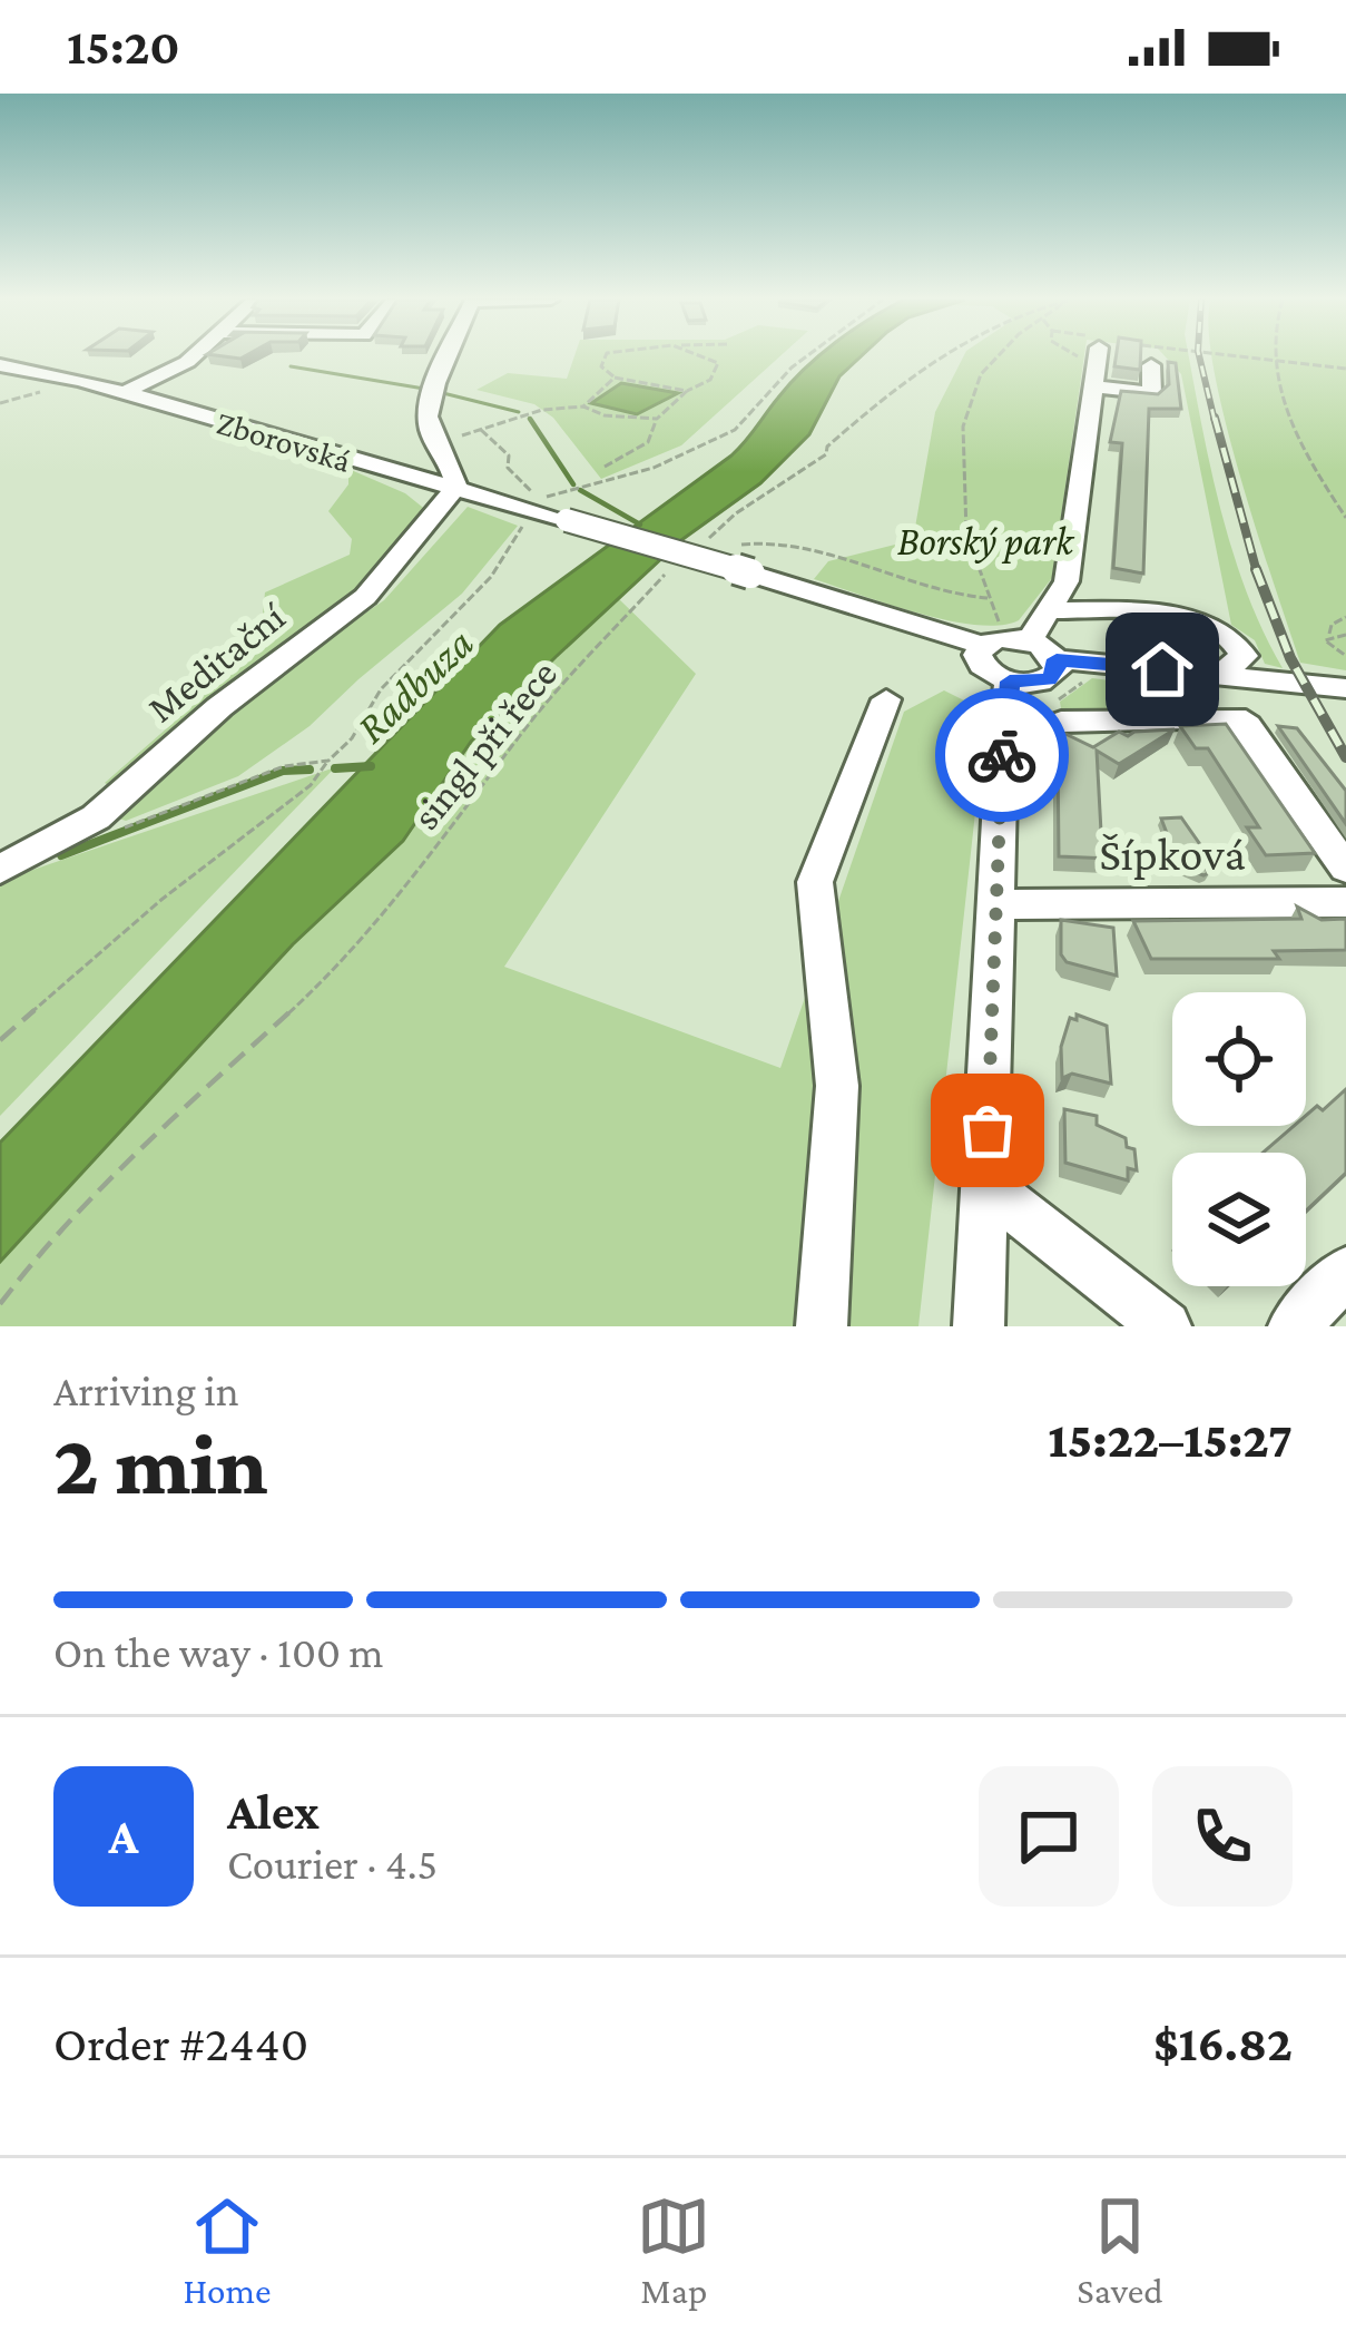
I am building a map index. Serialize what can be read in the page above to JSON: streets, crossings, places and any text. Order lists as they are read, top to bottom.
{
  "streets": {
    "street": ["Zborovská", "Meditační", "Šípková"],
    "path": ["singl při řece"]
  },
  "crossings": [
    ["Zborovská", "Meditační"]
  ],
  "water": ["Radbuza"],
  "parks": ["Borský park"],
  "page": {
    "status": "15:20",
    "heading": ["2 min", "Arriving in", "15:22–15:27"],
    "panel": [
      "Alex",
      "Courier · 4.5",
      "Order #2440",
      "$16.82"
    ],
    "bar": "On the way · 100 m",
    "round": "A",
    "tabs": ["Home", "Map", "Saved"]
  }
}
